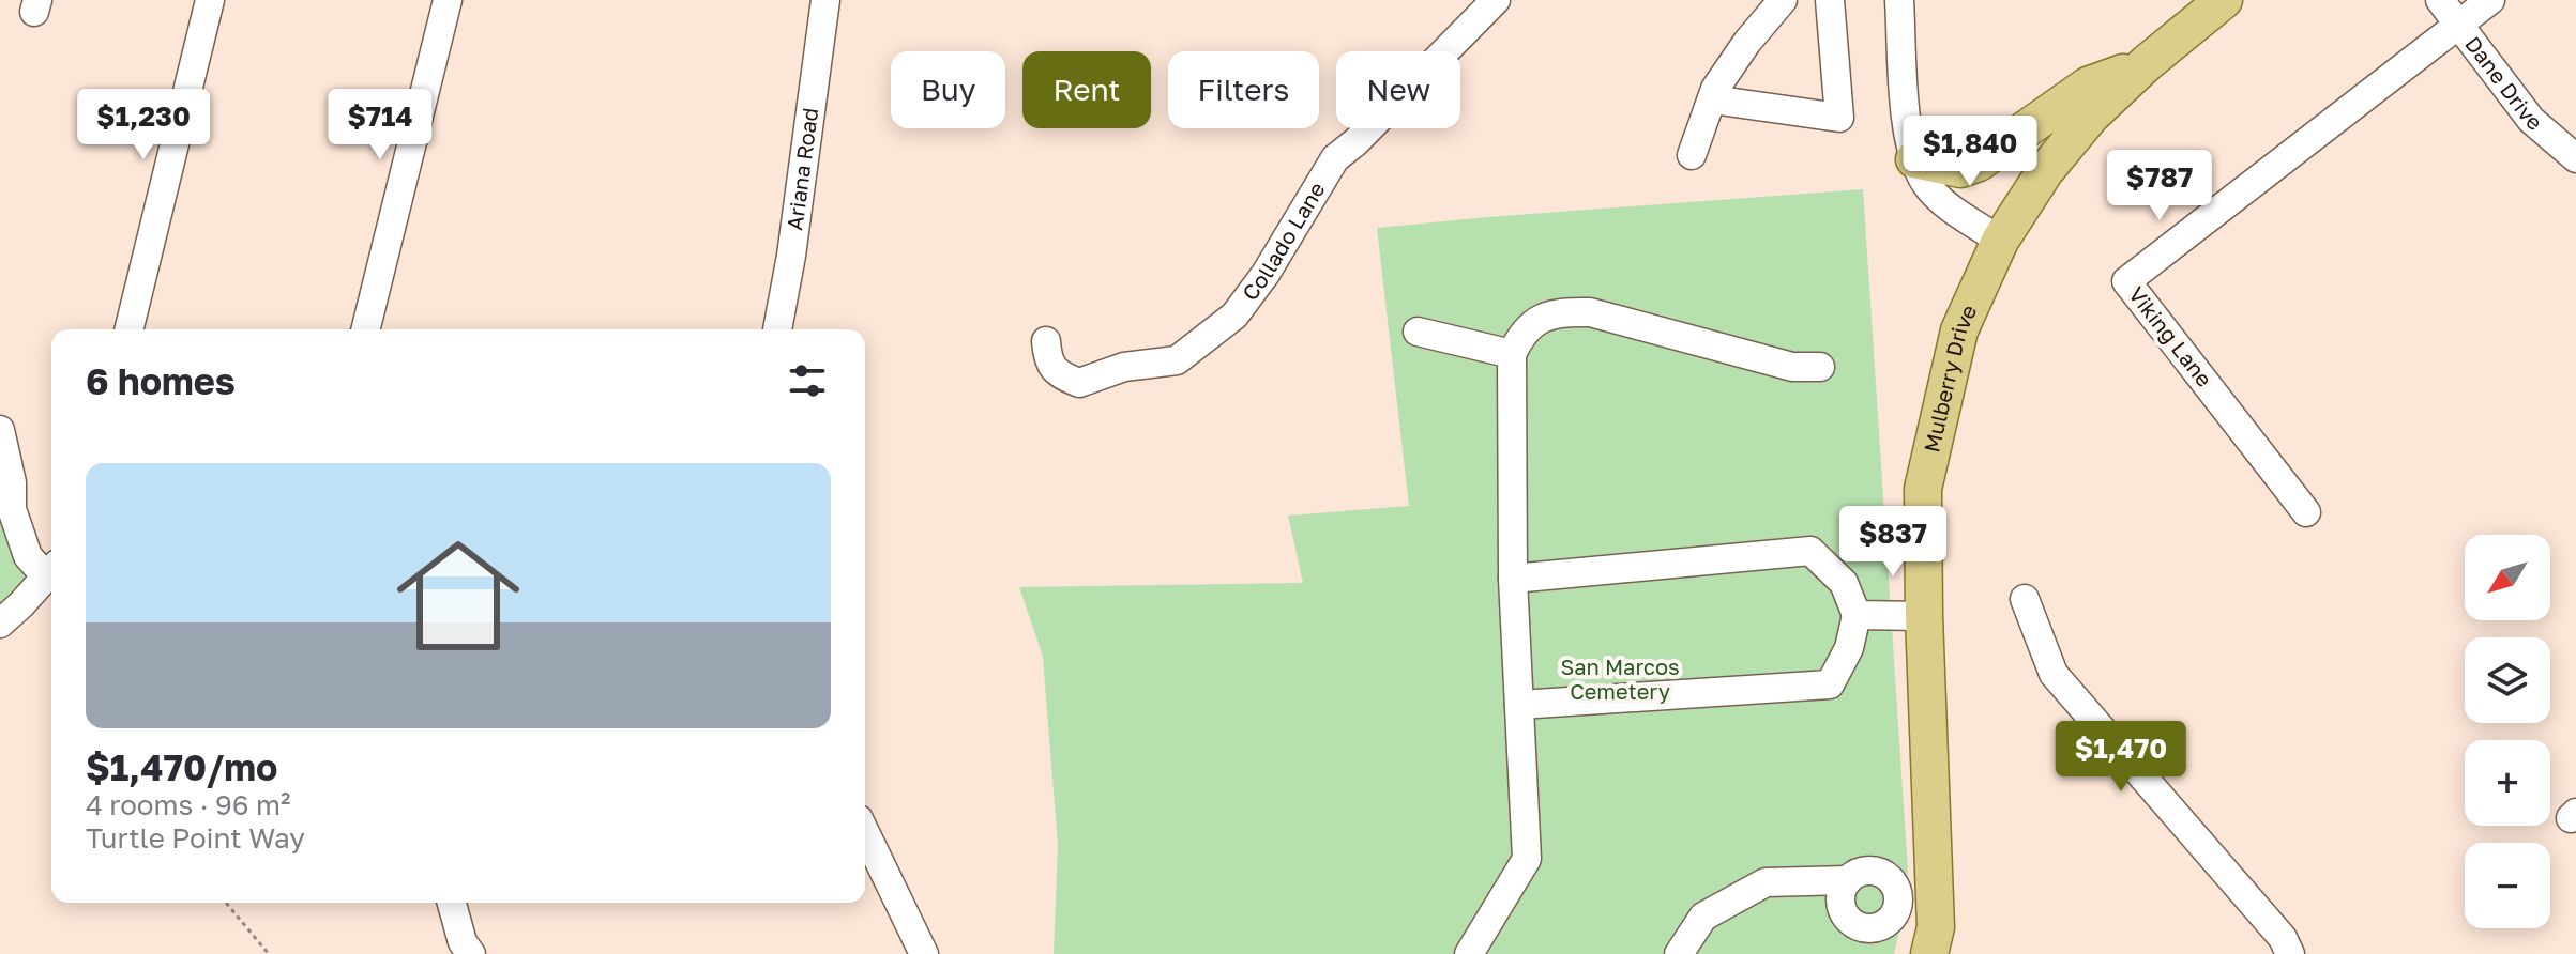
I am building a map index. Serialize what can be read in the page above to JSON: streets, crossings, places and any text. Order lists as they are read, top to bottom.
{
  "streets": {
    "main road": ["Mulberry Drive"],
    "street": [
      "Dane Drive",
      "Ariana Road",
      "Collado Lane",
      "Viking Lane"
    ]
  },
  "crossings": [
    ["Dane Drive", "Viking Lane"]
  ],
  "parks": ["San Marcos Cemetery"],
  "north": "bottom left",
  "page": {
    "chip": [
      "Buy",
      "Rent",
      "Filters",
      "New"
    ],
    "price": [
      "$1,230",
      "$714",
      "$1,840",
      "$787",
      "$837",
      "$1,470"
    ],
    "heading": "6 homes",
    "list": [
      {
        "name": "$1,470/mo",
        "note": "4 rooms · 96 m² · Turtle Point Way"
      }
    ],
    "map_buttons": ["+", "−"]
  }
}
